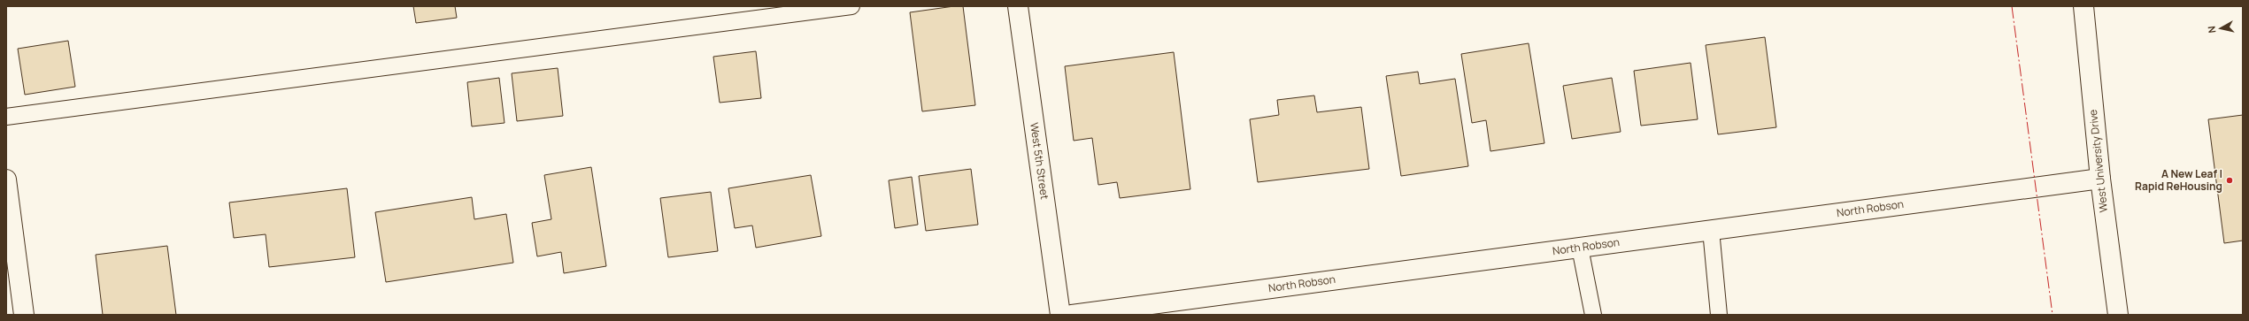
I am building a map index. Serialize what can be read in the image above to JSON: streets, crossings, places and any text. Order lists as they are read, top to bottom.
{
  "streets": {
    "street": ["West 5th Street", "West University Drive", "North Robson"]
  },
  "crossings": [
    ["West University Drive", "North Robson"]
  ],
  "places": ["A New Leaf | Rapid ReHousing"],
  "north": "left"
}
